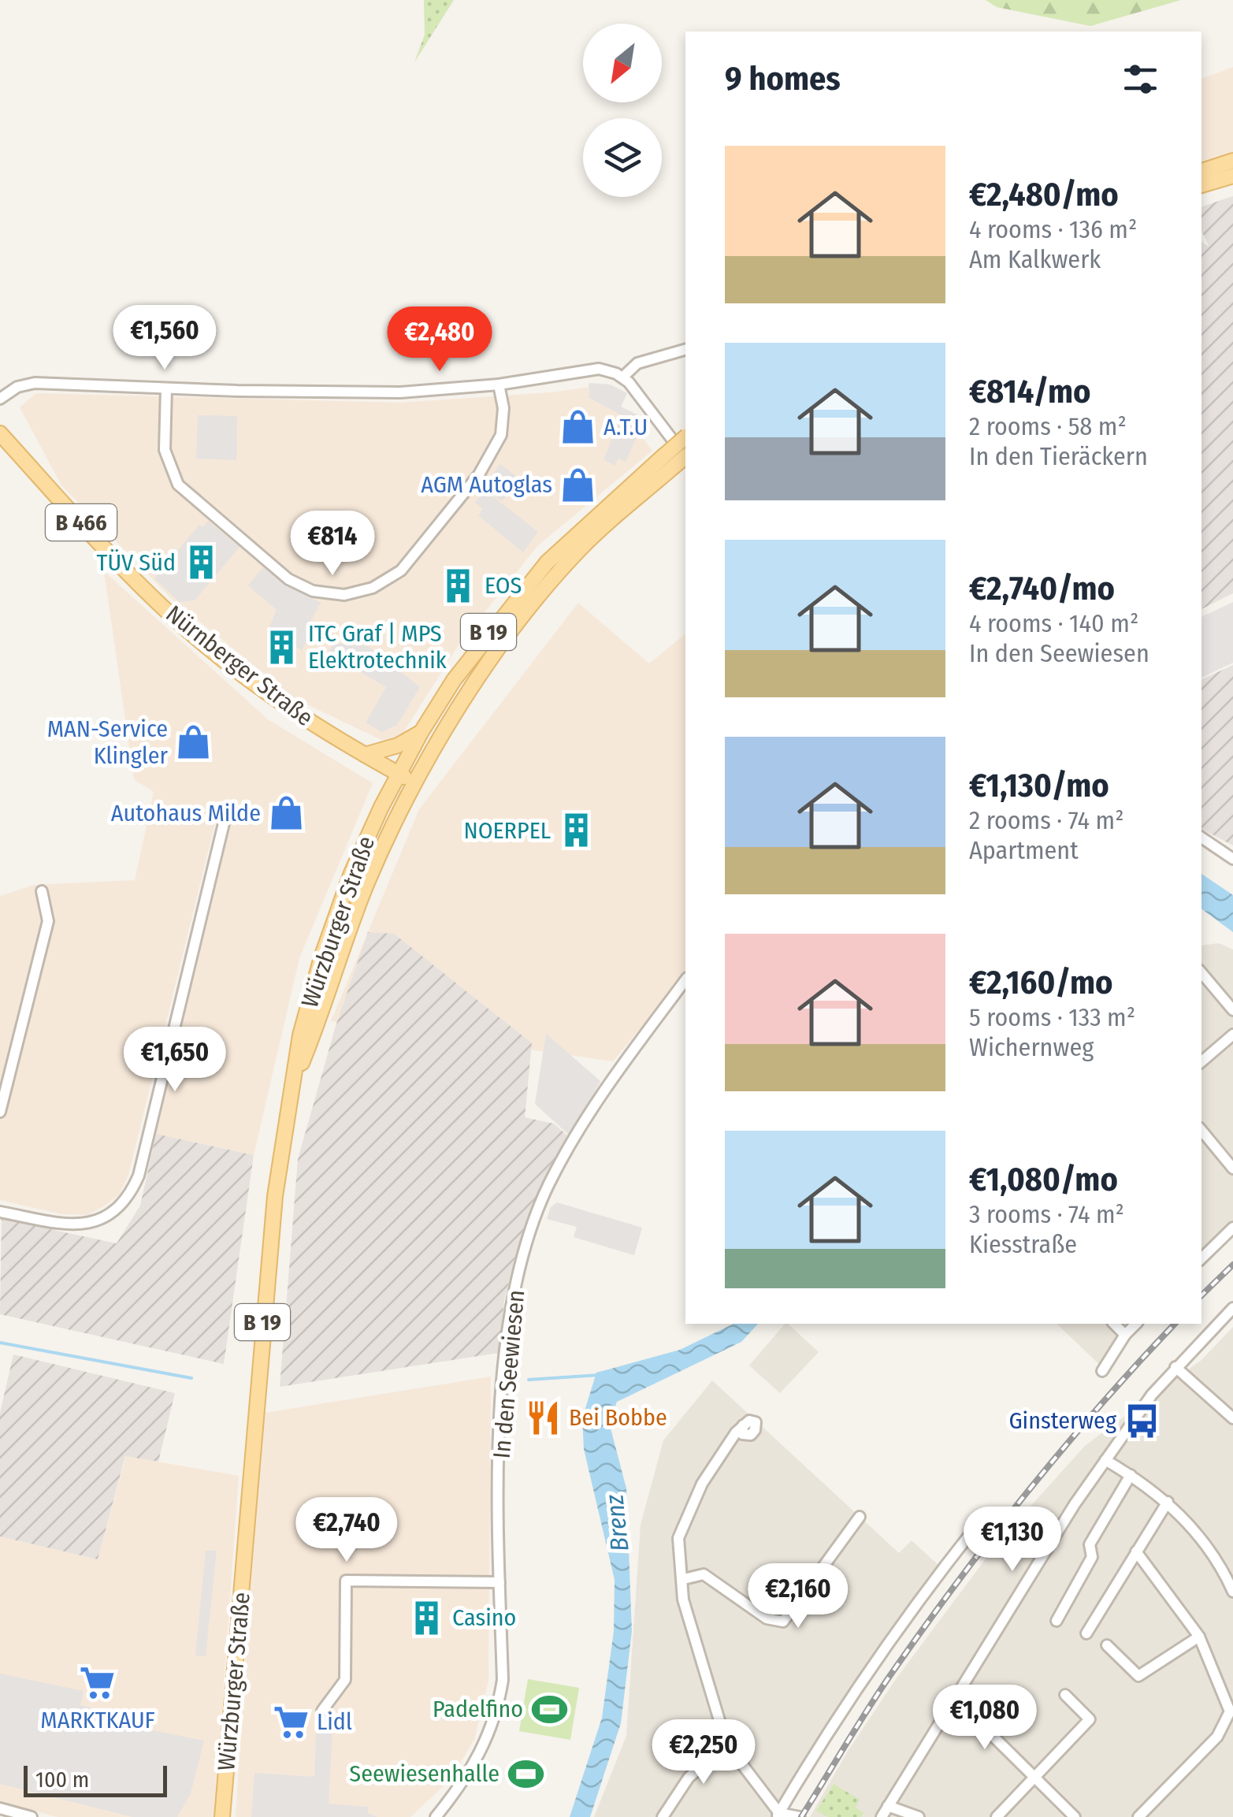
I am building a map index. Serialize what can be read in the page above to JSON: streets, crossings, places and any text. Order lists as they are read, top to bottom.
{
  "streets": {
    "main road": [
      "B 466",
      "B 19",
      "Nürnberger Straße",
      "Würzburger Straße"
    ],
    "street": ["In den Seewiesen"]
  },
  "crossings": [
    ["B 466", "B 19"],
    ["B 466", "Nürnberger Straße"],
    ["B 466", "Würzburger Straße"],
    ["B 19", "Nürnberger Straße"],
    ["B 19", "Würzburger Straße"],
    ["Nürnberger Straße", "Würzburger Straße"]
  ],
  "water": ["Brenz"],
  "places": {
    "shop": [
      "A.T.U",
      "AGM Autoglas",
      "MAN-Service Klingler",
      "Autohaus Milde"
    ],
    "building": [
      "TÜV Süd",
      "EOS",
      "ITC Graf | MPS Elektrotechnik",
      "NOERPEL",
      "Casino"
    ],
    "restaurant": ["Bei Bobbe"],
    "bus stop": ["Ginsterweg"],
    "supermarket": ["MARKTKAUF", "Lidl"],
    "sports": ["Padelfino", "Seewiesenhalle"]
  },
  "scale_bar": "100 m",
  "north": "bottom left",
  "page": {
    "heading": "9 homes",
    "list": [
      {
        "name": "€2,480/mo",
        "note": "4 rooms · 136 m² · Am Kalkwerk"
      },
      {
        "name": "€814/mo",
        "note": "2 rooms · 58 m² · In den Tieräckern"
      },
      {
        "name": "€2,740/mo",
        "note": "4 rooms · 140 m² · In den Seewiesen"
      },
      {
        "name": "€1,130/mo",
        "note": "2 rooms · 74 m² · Apartment"
      },
      {
        "name": "€2,160/mo",
        "note": "5 rooms · 133 m² · Wichernweg"
      },
      {
        "name": "€1,080/mo",
        "note": "3 rooms · 74 m² · Kiesstraße"
      }
    ],
    "price": [
      "€1,560",
      "€2,480",
      "€814",
      "€1,650",
      "€2,740",
      "€1,130",
      "€2,160",
      "€1,080",
      "€2,250"
    ],
    "scale": "100 m"
  }
}
